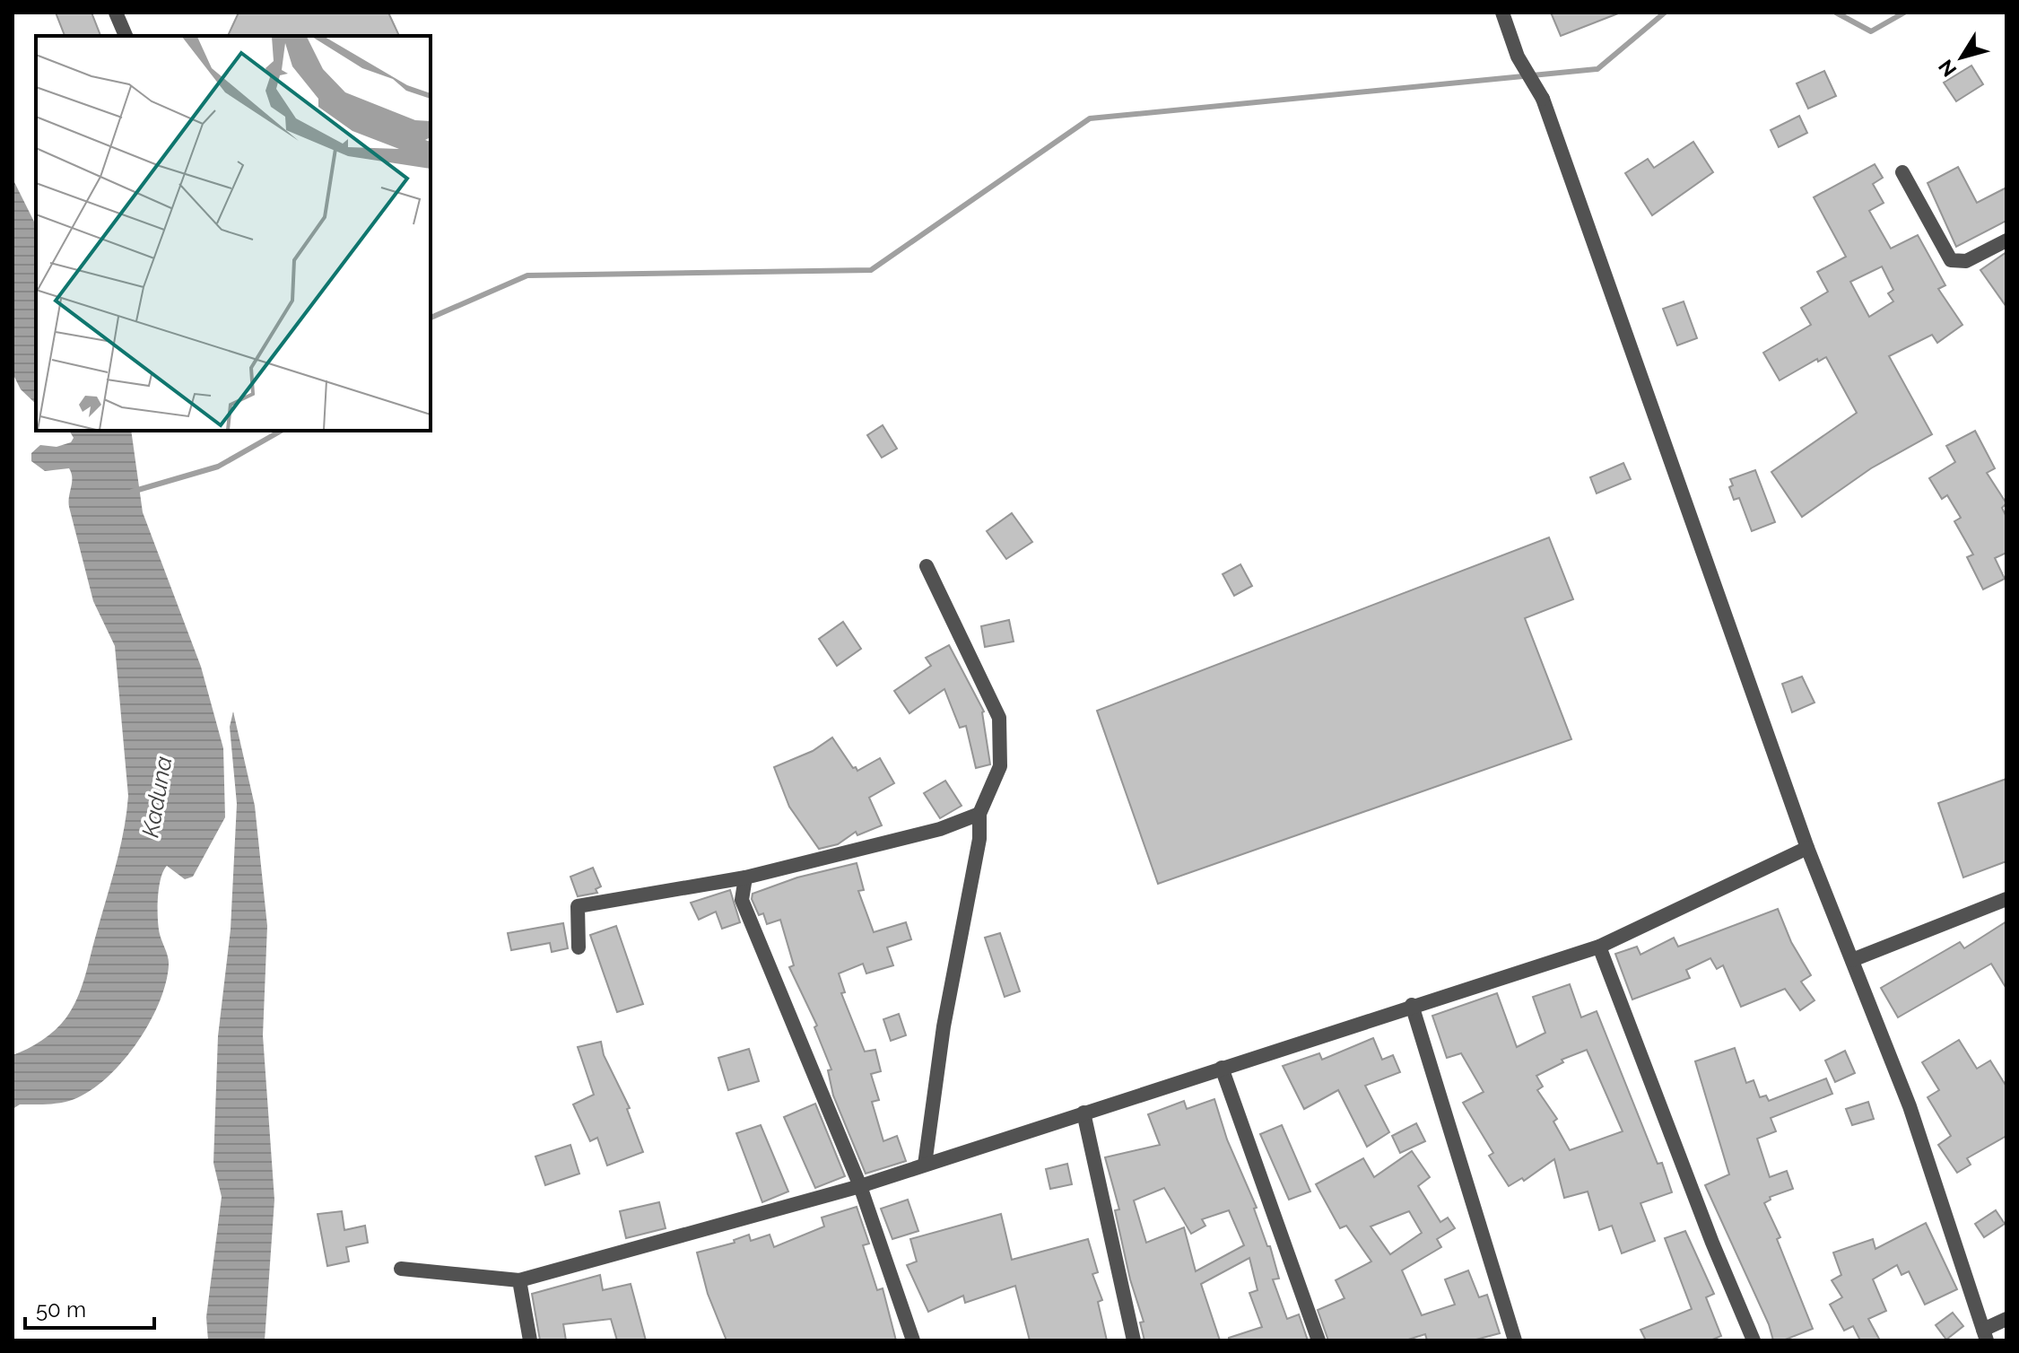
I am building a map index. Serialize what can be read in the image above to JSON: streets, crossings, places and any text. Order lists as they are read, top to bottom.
{
  "water": ["Kaduna"],
  "scale_bar": "50 m",
  "north": "bottom left"
}
